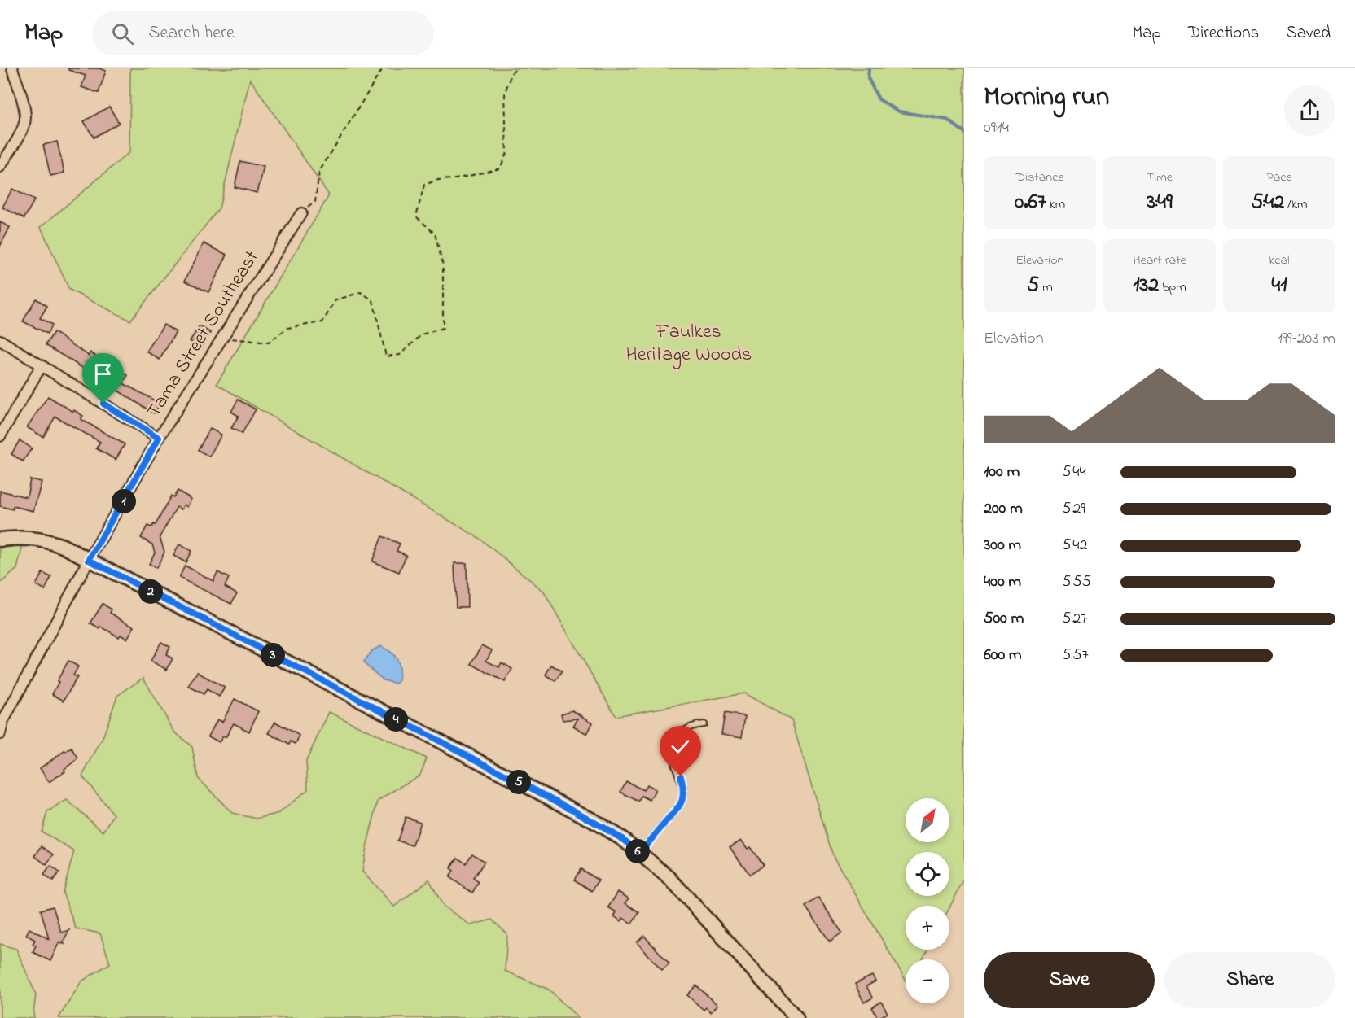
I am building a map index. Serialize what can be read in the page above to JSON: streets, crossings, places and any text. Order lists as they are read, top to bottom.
{
  "streets": {
    "street": ["Tama Street Southeast"]
  },
  "parks": ["Faulkes Heritage Woods"],
  "north": "top right",
  "page": {
    "header": "Map",
    "search": "Search here",
    "nav": ["Map", "Directions", "Saved"],
    "heading": ["Morning run", "09:14"],
    "stats": [
      ["Distance", "0.67 km"],
      ["Time", "3:49"],
      ["Pace", "5:42 /km"],
      ["Elevation", "5 m"],
      ["Heart rate", "132 bpm"],
      ["kcal", "41"]
    ],
    "chart": ["Elevation", "199–203 m"],
    "list": [
      {
        "name": "100 m",
        "note": "5:44"
      },
      {
        "name": "200 m",
        "note": "5:29"
      },
      {
        "name": "300 m",
        "note": "5:42"
      },
      {
        "name": "400 m",
        "note": "5:55"
      },
      {
        "name": "500 m",
        "note": "5:27"
      },
      {
        "name": "600 m",
        "note": "5:57"
      }
    ],
    "pins": [
      "1",
      "2",
      "3",
      "4",
      "5",
      "6"
    ],
    "map_buttons": ["+", "−"],
    "buttons": ["Save", "Share"]
  }
}
